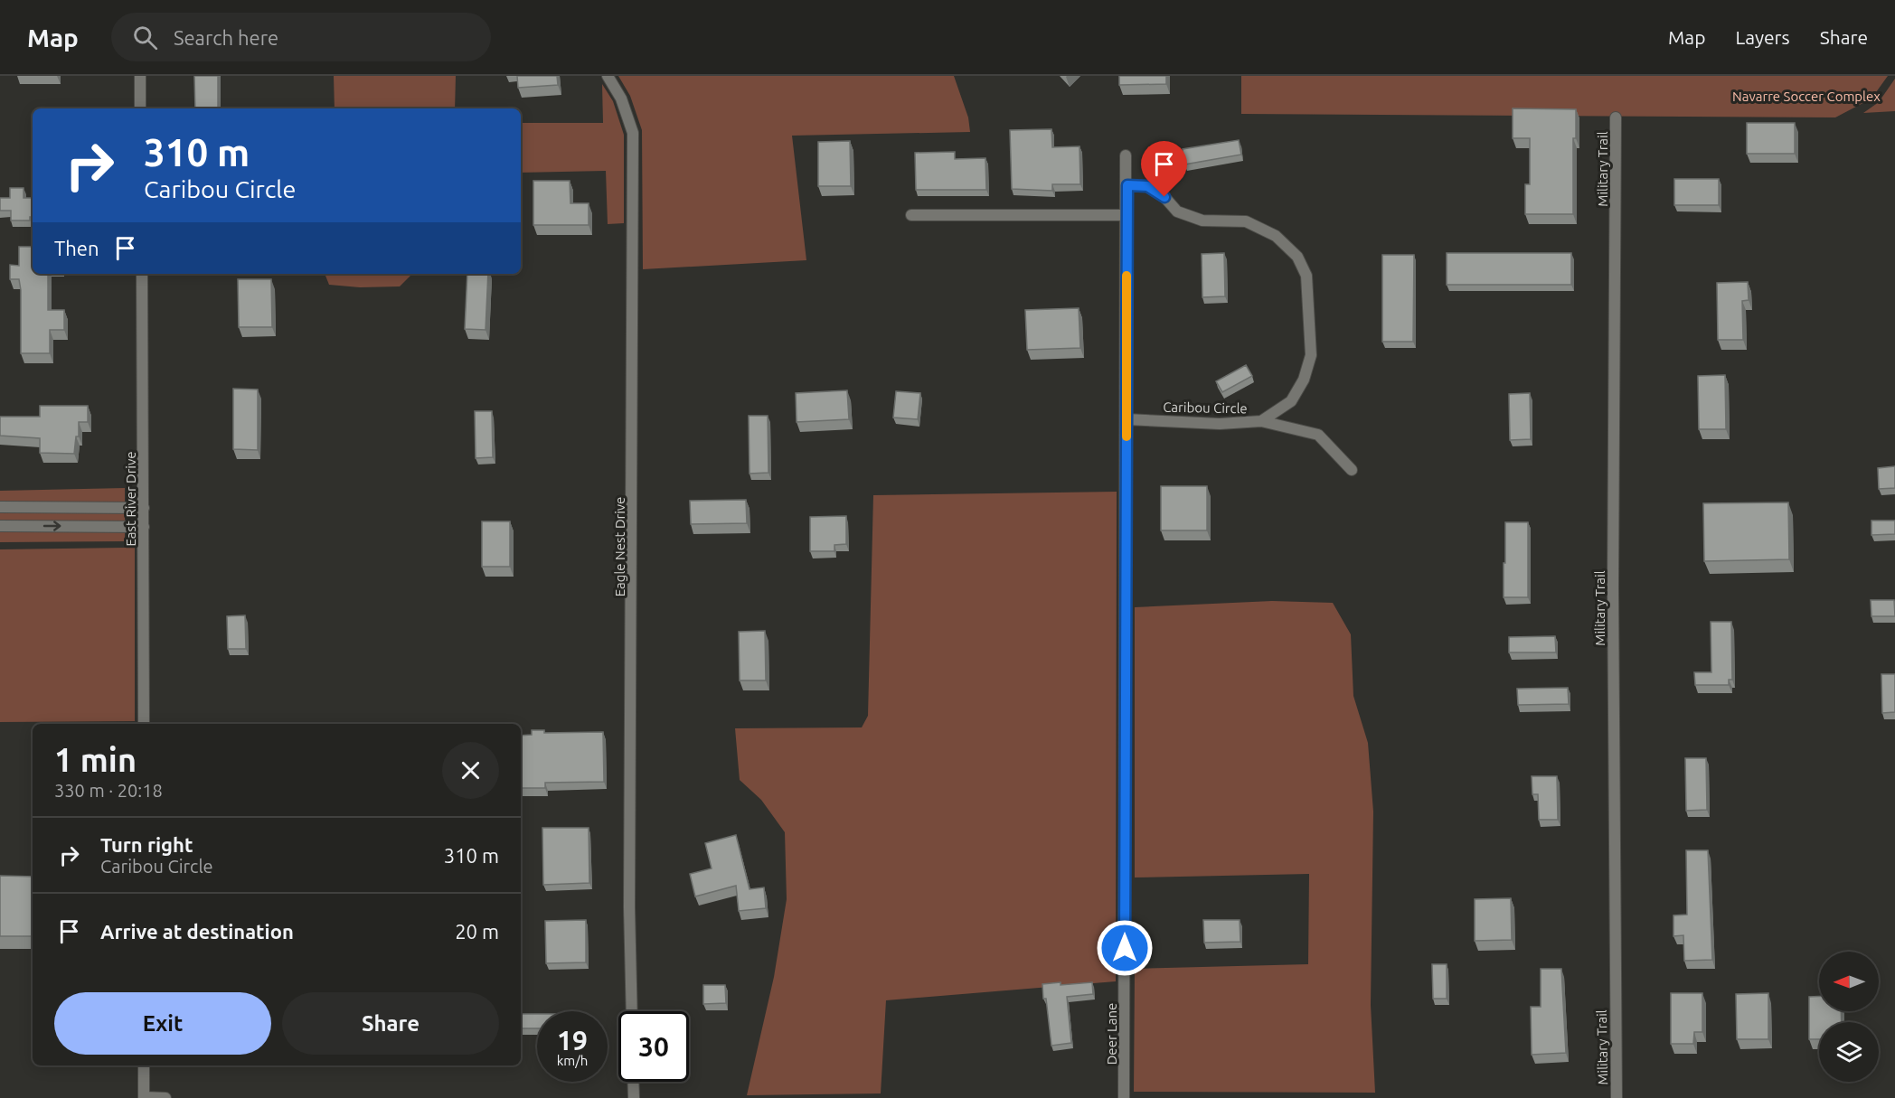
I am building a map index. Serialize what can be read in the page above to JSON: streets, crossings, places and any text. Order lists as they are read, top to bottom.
{
  "streets": {
    "street": [
      "Military Trail",
      "Caribou Circle",
      "East River Drive",
      "Eagle Nest Drive",
      "Deer Lane"
    ]
  },
  "crossings": [
    ["Caribou Circle", "Deer Lane"]
  ],
  "parks": ["Navarre Soccer Complex"],
  "north": "left",
  "page": {
    "header": "Map",
    "search": "Search here",
    "nav": ["Map", "Layers", "Share"],
    "turn": ["310 m", "Caribou Circle"],
    "then": "Then",
    "heading": ["1 min", "330 m · 20:18"],
    "list": [
      {
        "name": "Turn right",
        "note": "Caribou Circle",
        "value": "310 m"
      },
      {
        "name": "Arrive at destination",
        "value": "20 m"
      }
    ],
    "buttons": ["Exit", "Share"],
    "speed": "19 km/h",
    "limit": "30"
  }
}
